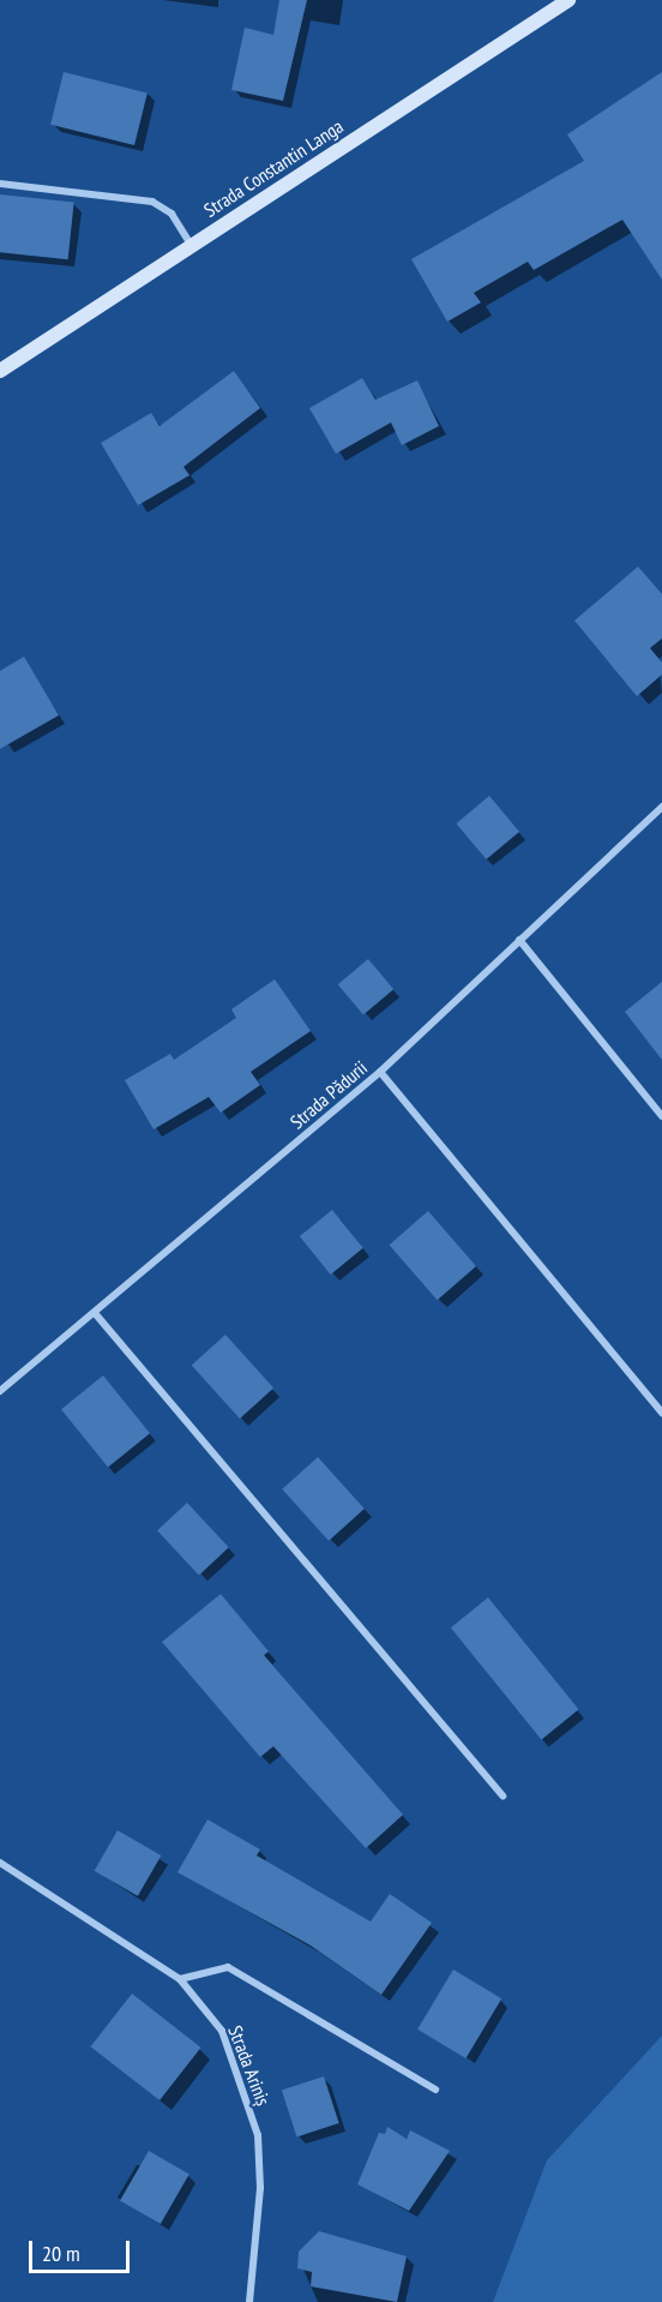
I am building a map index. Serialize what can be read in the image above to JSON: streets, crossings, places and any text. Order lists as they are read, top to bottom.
{
  "streets": {
    "main road": ["Strada Constantin Langa"],
    "street": ["Strada Pădurii", "Strada Ariniș"]
  },
  "scale_bar": "20 m"
}
